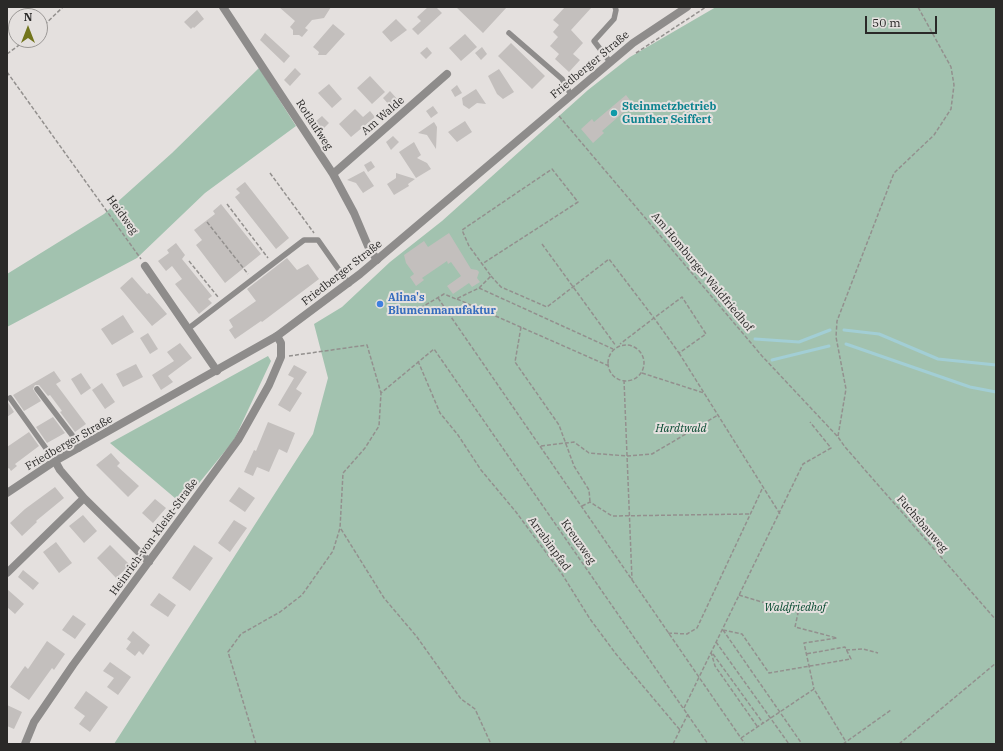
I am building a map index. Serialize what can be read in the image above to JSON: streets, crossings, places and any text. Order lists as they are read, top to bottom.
{
  "streets": {
    "street": [
      "Friedberger Straße",
      "Am Walde",
      "Rotlaufweg",
      "Heinrich-von-Kleist-Straße"
    ],
    "path": [
      "Heidweg",
      "Am Homburger Waldfriedhof",
      "Fuchsbauweg",
      "Kreuzweg",
      "Arrabinpfad"
    ]
  },
  "crossings": [
    ["Friedberger Straße", "Rotlaufweg"],
    ["Am Walde", "Rotlaufweg"],
    ["Am Homburger Waldfriedhof", "Fuchsbauweg"],
    ["Kreuzweg", "Arrabinpfad"]
  ],
  "parks": ["Hardtwald", "Waldfriedhof"],
  "places": ["Steinmetzbetrieb Gunther Seiffert", "Alina's Blumenmanufaktur"],
  "scale_bar": "50 m",
  "north": "top"
}
